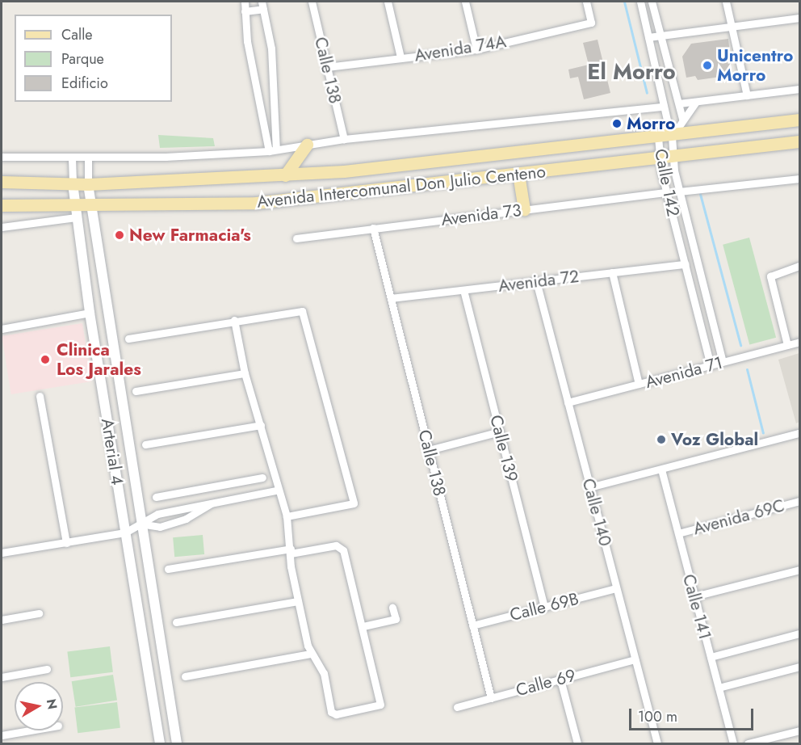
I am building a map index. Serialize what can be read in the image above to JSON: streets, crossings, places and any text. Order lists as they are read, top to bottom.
{
  "streets": {
    "main road": ["Avenida Intercomunal Don Julio Centeno"],
    "street": [
      "Avenida 74A",
      "Calle 138",
      "Calle 142",
      "Avenida 73",
      "Avenida 72",
      "Avenida 71",
      "Calle 139",
      "Arterial 4",
      "Calle 140",
      "Avenida 69C",
      "Calle 69B",
      "Calle 141",
      "Calle 69"
    ]
  },
  "crossings": [
    ["Avenida 74A", "Calle 138"],
    ["Calle 138", "Avenida 73"],
    ["Calle 138", "Avenida 72"],
    ["Calle 138", "Calle 69B"],
    ["Calle 138", "Calle 69"],
    ["Calle 142", "Avenida Intercomunal Don Julio Centeno"],
    ["Calle 142", "Avenida 73"],
    ["Calle 142", "Avenida 72"],
    ["Calle 142", "Avenida 71"],
    ["Avenida Intercomunal Don Julio Centeno", "Arterial 4"],
    ["Avenida 72", "Calle 139"],
    ["Avenida 72", "Calle 140"],
    ["Avenida 71", "Calle 140"],
    ["Calle 139", "Calle 69B"],
    ["Calle 140", "Calle 69B"],
    ["Calle 140", "Calle 69"],
    ["Avenida 69C", "Calle 141"]
  ],
  "districts": ["El Morro"],
  "places": [
    "Unicentro Morro",
    "Morro",
    "New Farmacia's",
    "Clinica Los Jarales",
    "Voz Global"
  ],
  "legend": ["Calle", "Parque", "Edificio"],
  "scale_bar": "100 m",
  "north": "right"
}
